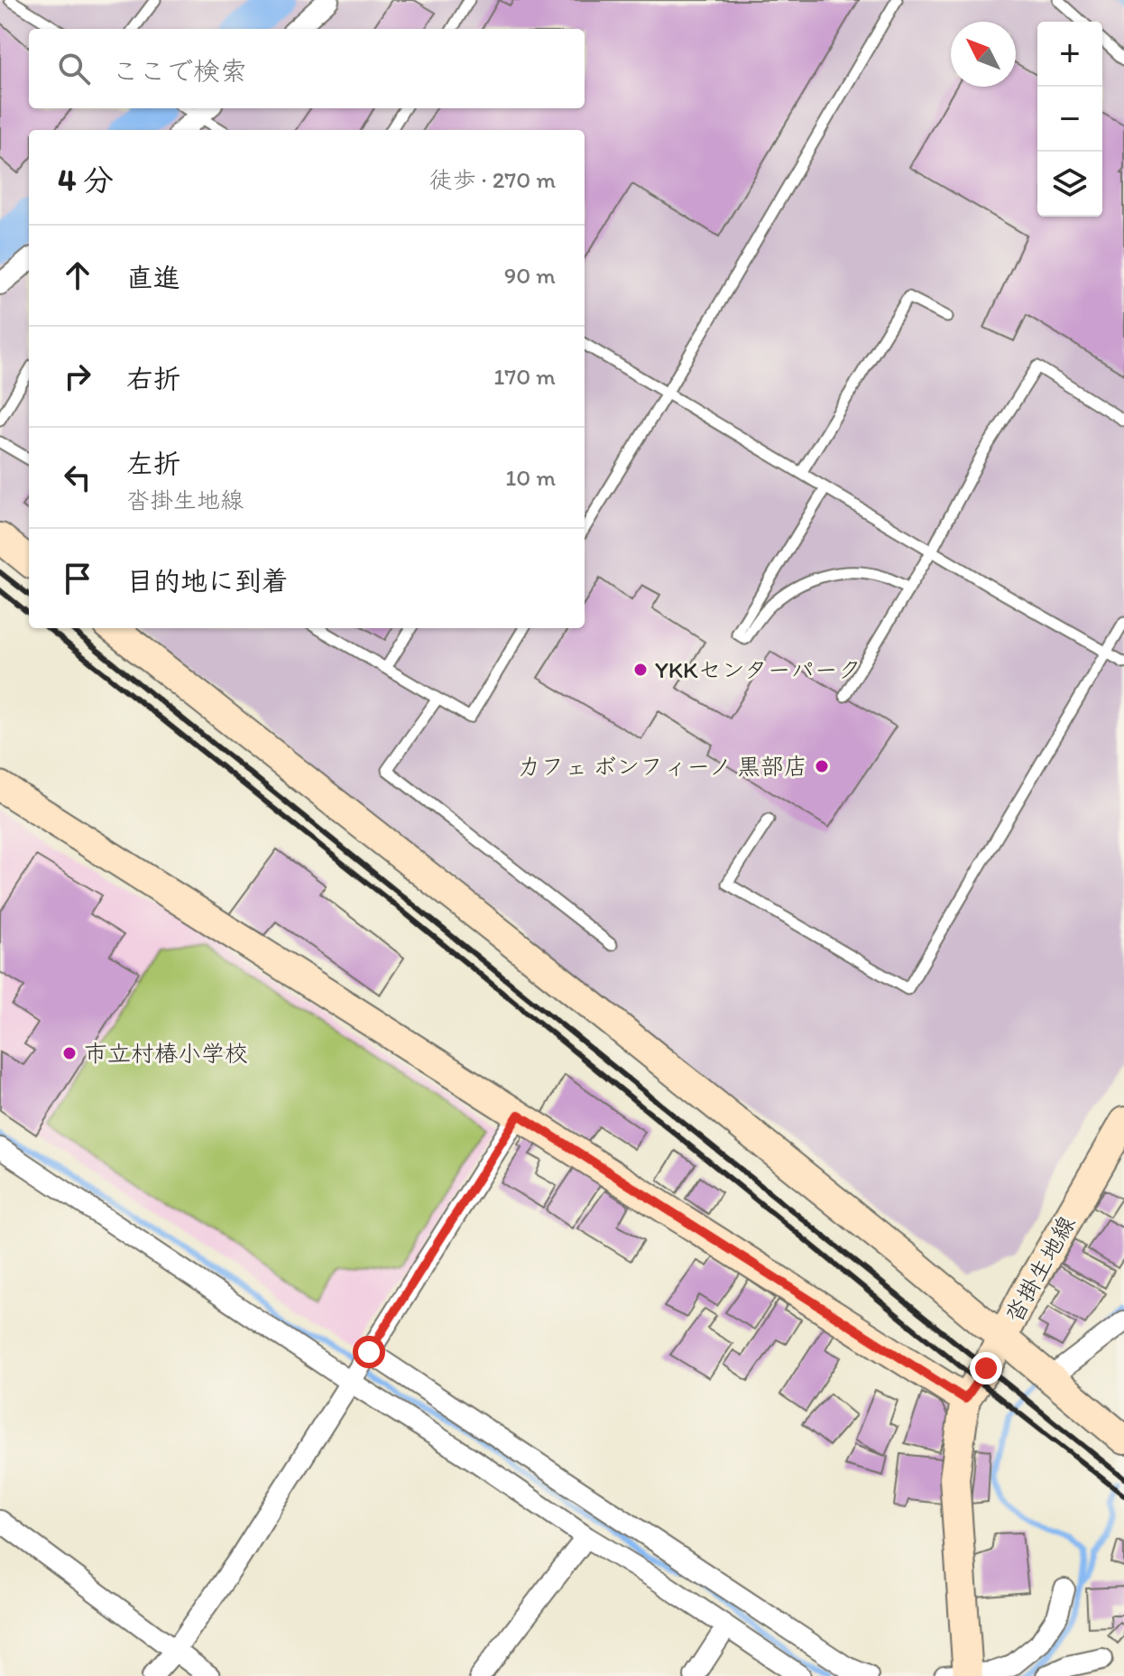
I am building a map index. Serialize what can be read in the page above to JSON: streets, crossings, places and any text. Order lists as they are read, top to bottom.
{
  "streets": {
    "street": ["沓掛生地線"]
  },
  "places": ["YKKセンターパーク", "カフェ ボンフィーノ 黒部店", "市立村椿小学校"],
  "north": "top left",
  "page": {
    "map_buttons": ["+", "−"],
    "search": "ここで検索",
    "heading": ["4 分", "徒歩 · 270 m"],
    "list": [
      ["直進", "90 m"],
      ["右折", "170 m"],
      ["左折", "沓掛生地線", "10 m"],
      "目的地に到着"
    ]
  }
}
